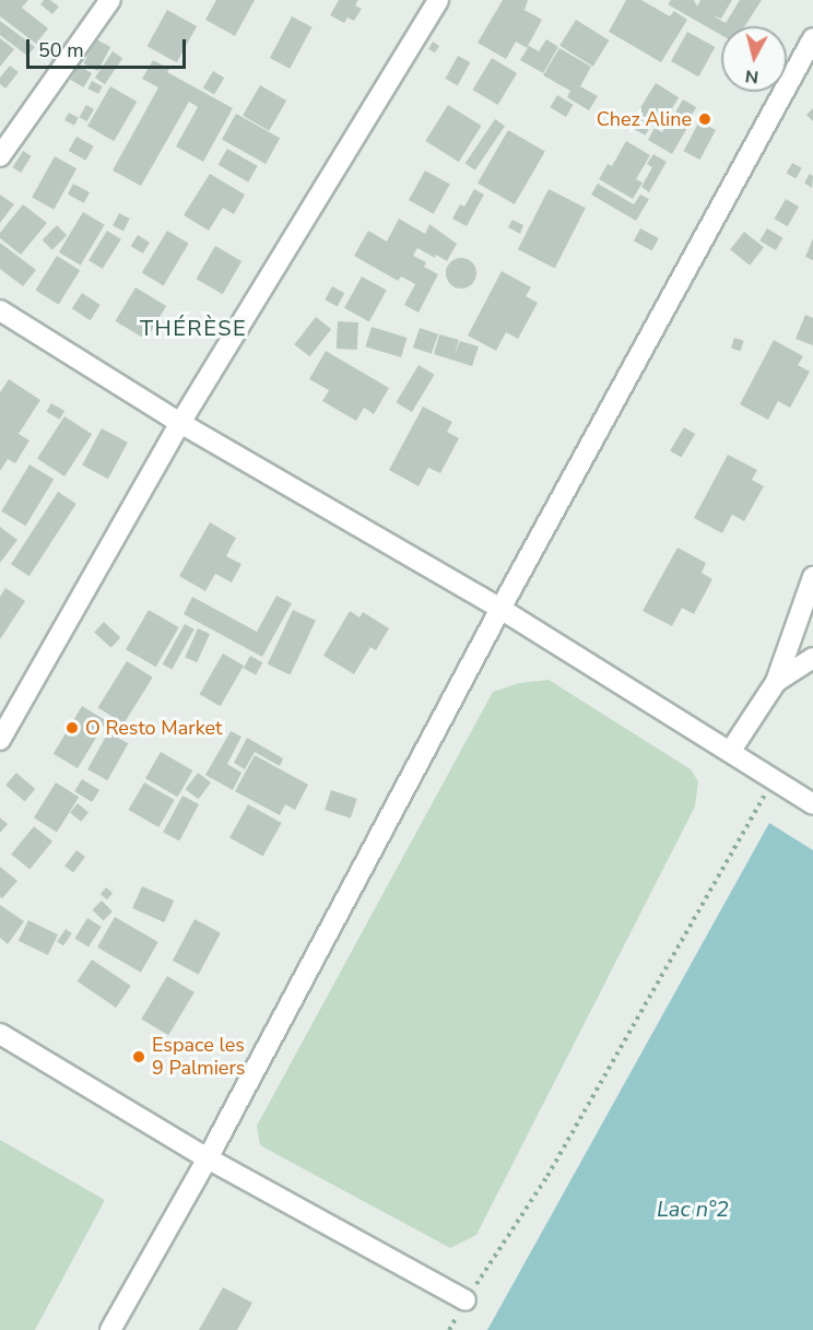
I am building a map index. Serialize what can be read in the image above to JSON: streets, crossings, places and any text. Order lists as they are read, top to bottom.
{
  "districts": ["THÉRÈSE"],
  "water": ["Lac n°2"],
  "places": ["Chez Aline", "O Resto Market", "Espace les 9 Palmiers"],
  "scale_bar": "50 m",
  "north": "bottom"
}
